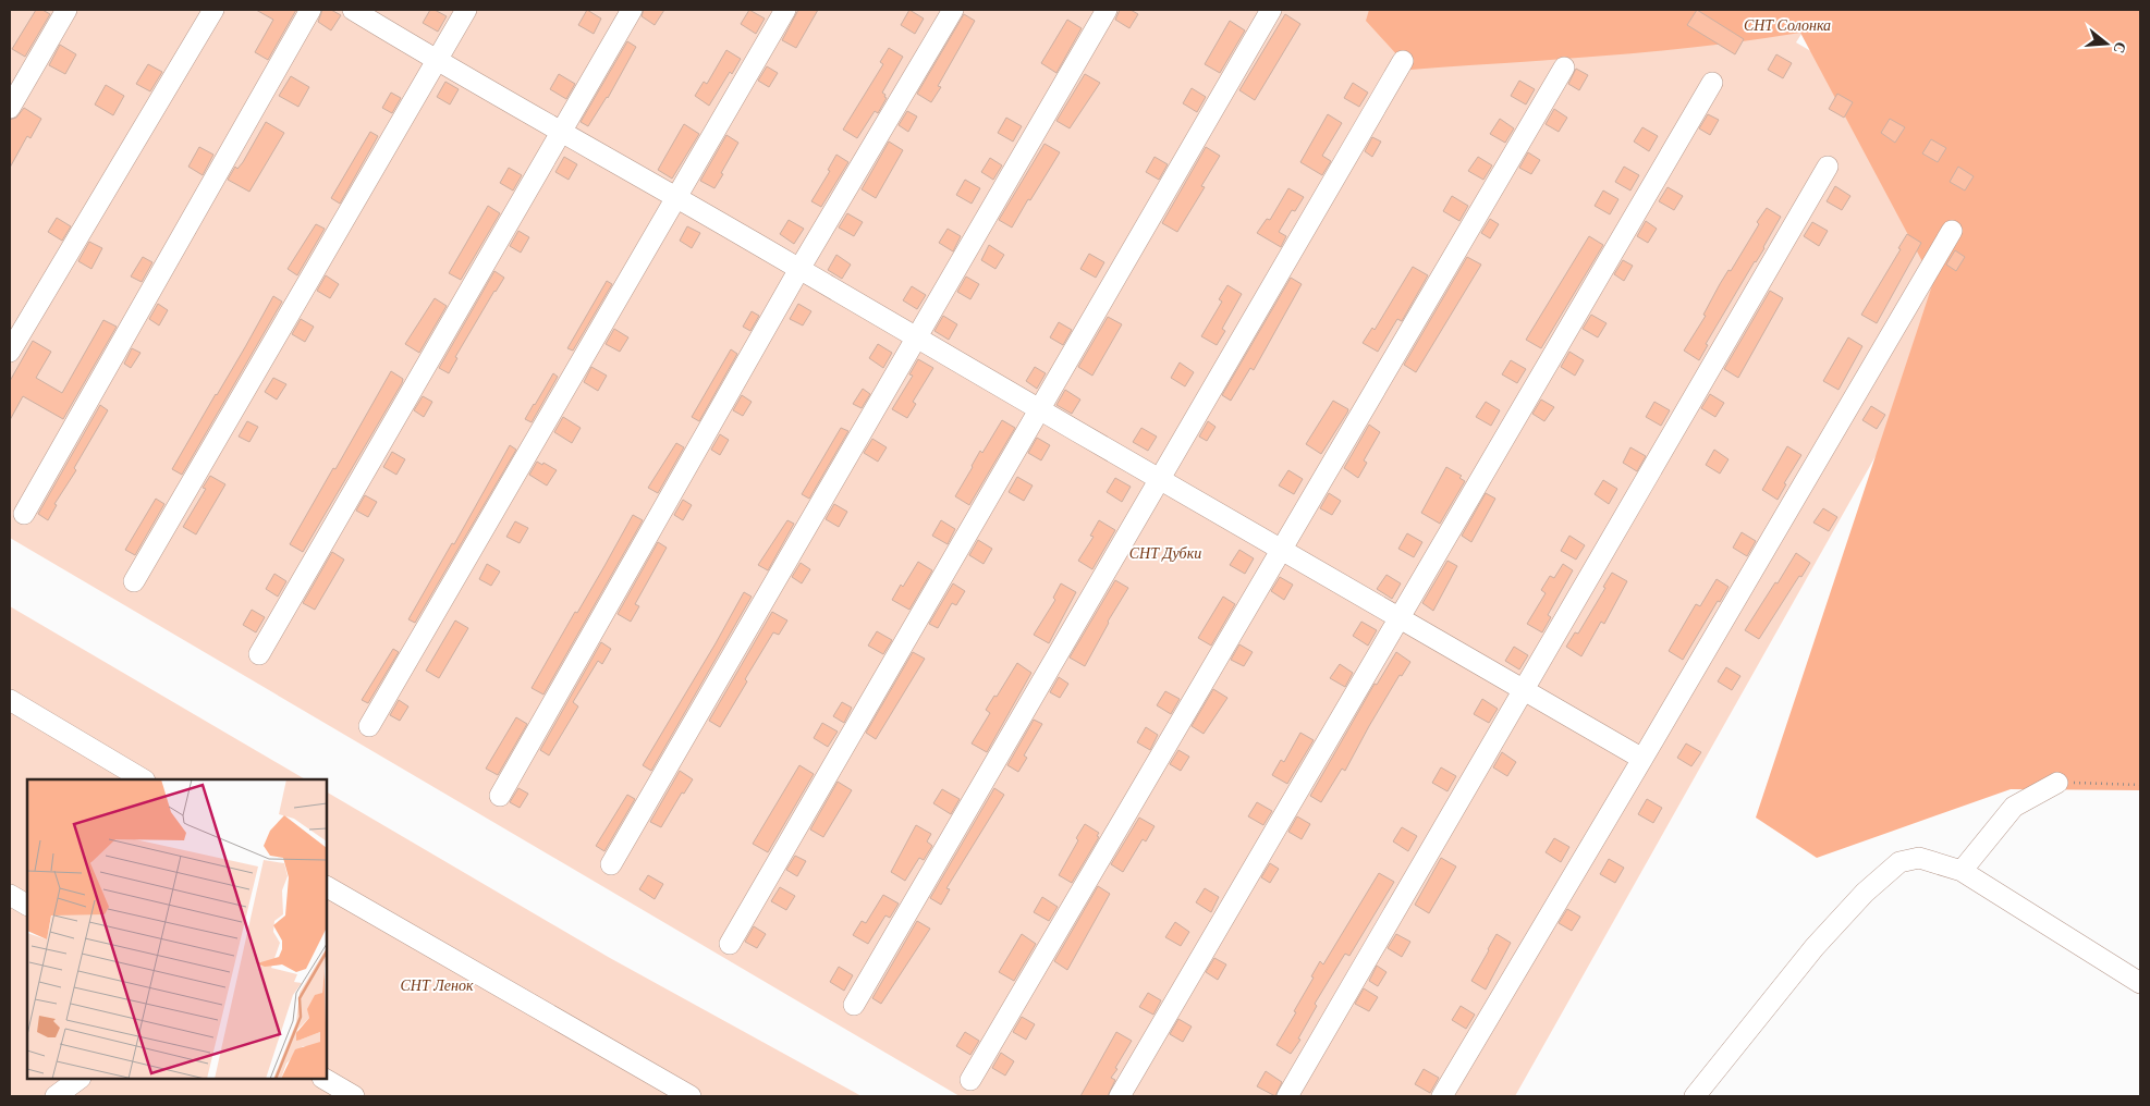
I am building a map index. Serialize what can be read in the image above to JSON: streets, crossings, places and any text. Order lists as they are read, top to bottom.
{
  "parks": ["СНТ Солонка", "СНТ Дубки", "СНТ Ленок"],
  "north": "right"
}
